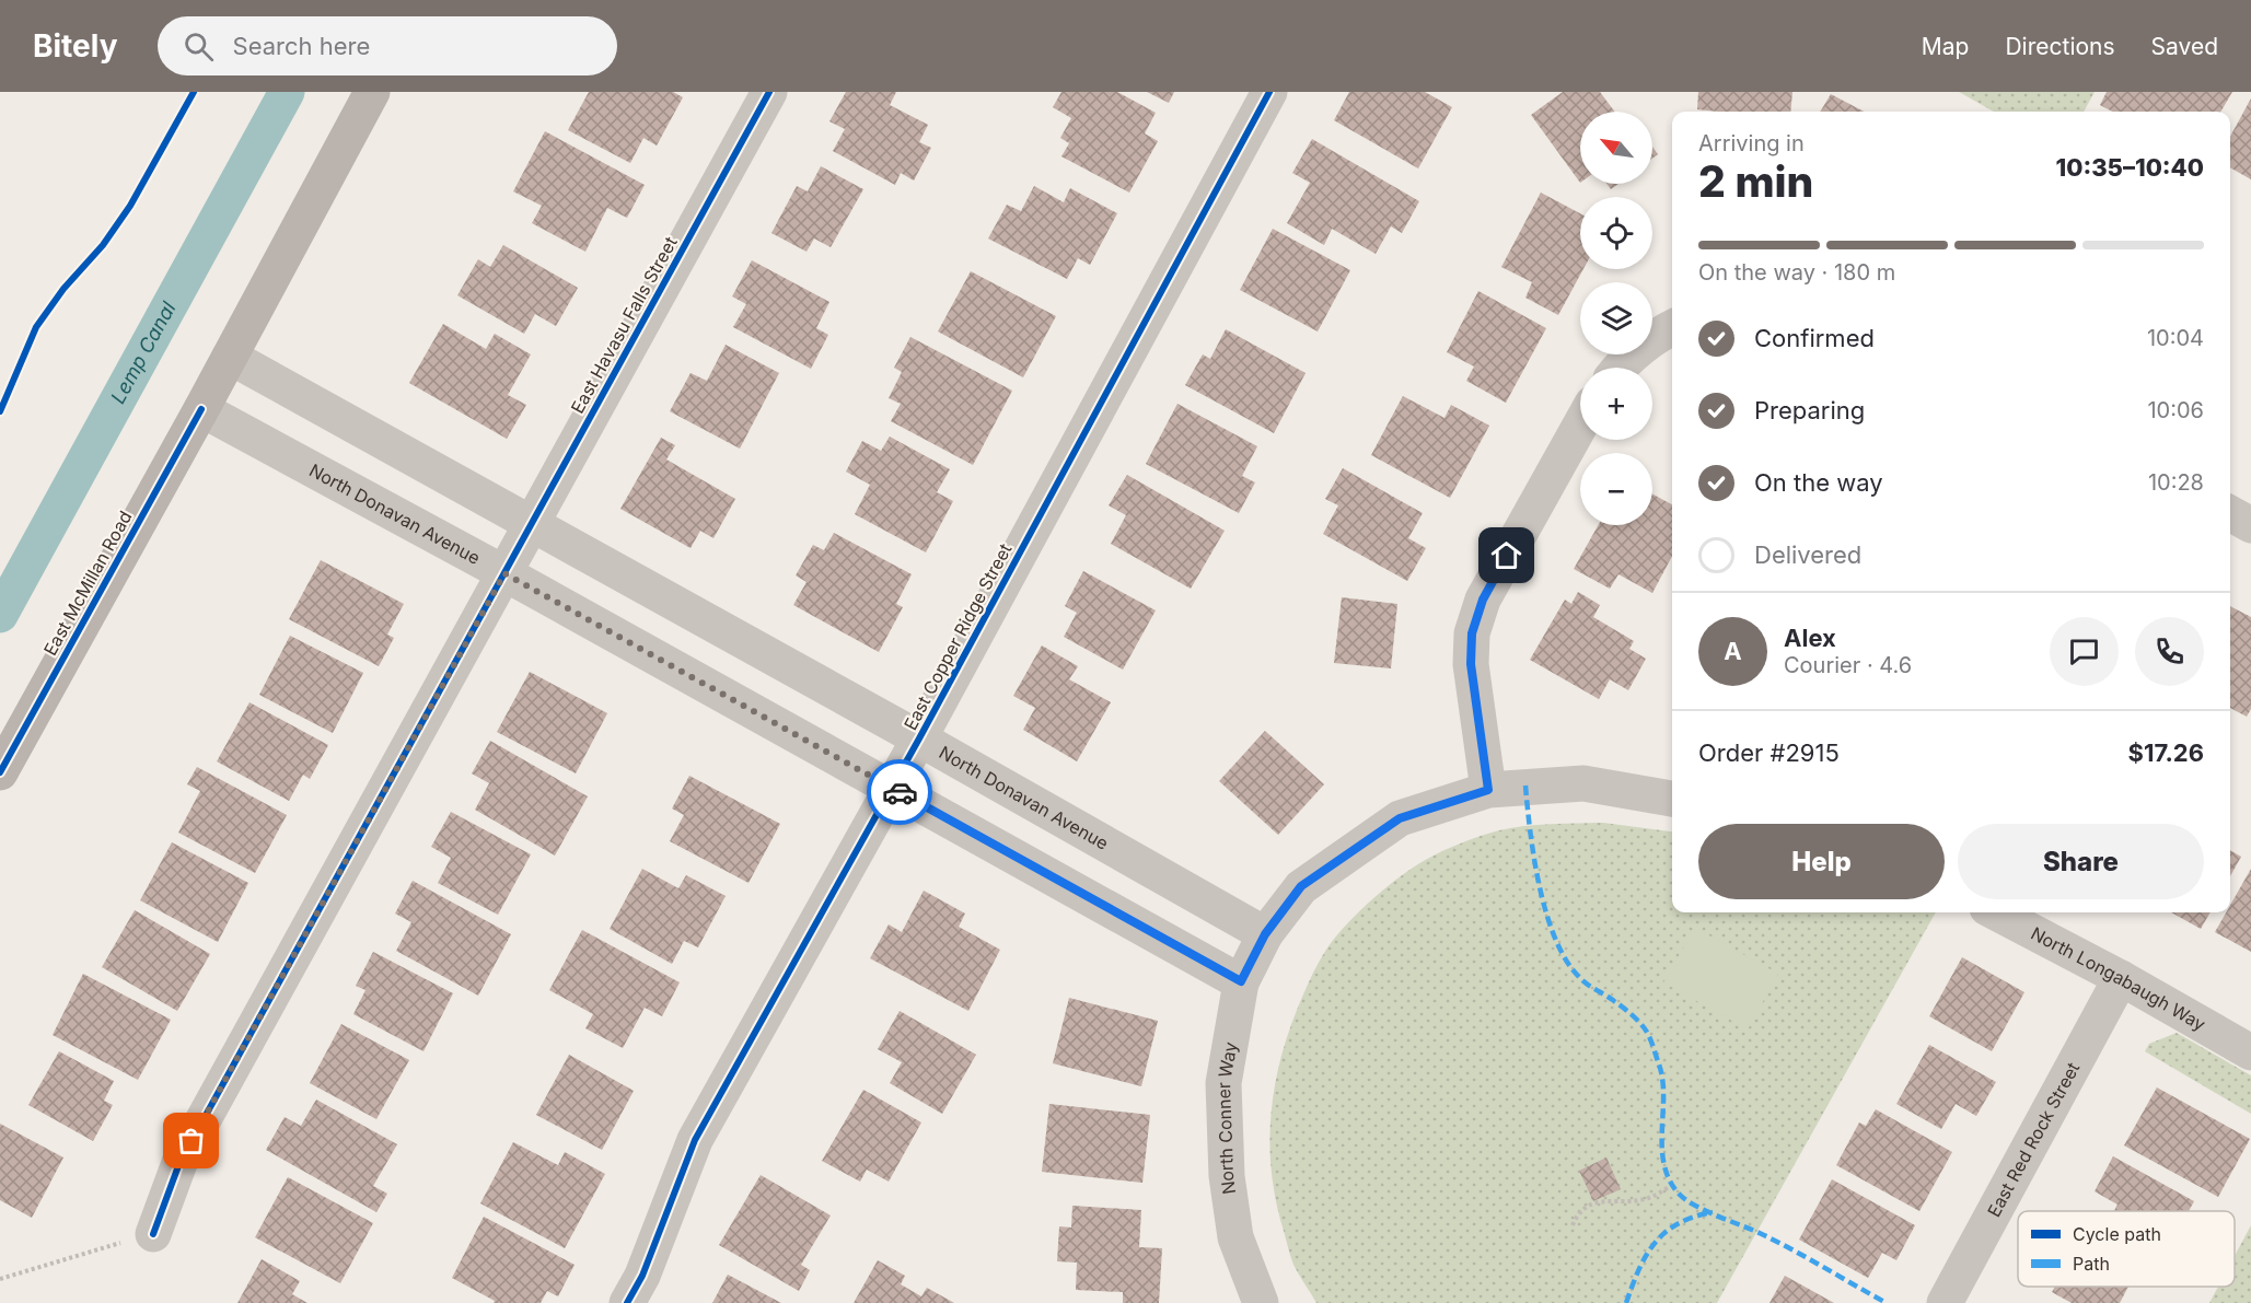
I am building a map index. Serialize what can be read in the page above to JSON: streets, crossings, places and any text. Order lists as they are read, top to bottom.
{
  "streets": {
    "main road": ["East McMillan Road"],
    "street": [
      "East Havasu Falls Street",
      "North Donavan Avenue",
      "East Copper Ridge Street",
      "North Longabaugh Way",
      "North Conner Way",
      "East Red Rock Street"
    ]
  },
  "crossings": [
    ["East Havasu Falls Street", "North Donavan Avenue"],
    ["North Donavan Avenue", "East McMillan Road"],
    ["North Donavan Avenue", "East Copper Ridge Street"],
    ["North Donavan Avenue", "North Conner Way"],
    ["North Longabaugh Way", "East Red Rock Street"]
  ],
  "water": ["Lemp Canal"],
  "legend": ["Cycle path", "Path"],
  "north": "top left",
  "page": {
    "header": "Bitely",
    "search": "Search here",
    "nav": ["Map", "Directions", "Saved"],
    "map_buttons": ["+", "−"],
    "heading": ["2 min", "Arriving in", "10:35–10:40"],
    "panel": [
      "Alex",
      "Courier · 4.6",
      "Order #2915",
      "$17.26"
    ],
    "bar": "On the way · 180 m",
    "list": [
      ["Confirmed", "10:04"],
      ["Preparing", "10:06"],
      ["On the way", "10:28"],
      "Delivered"
    ],
    "round": "A",
    "buttons": ["Help", "Share"]
  }
}
